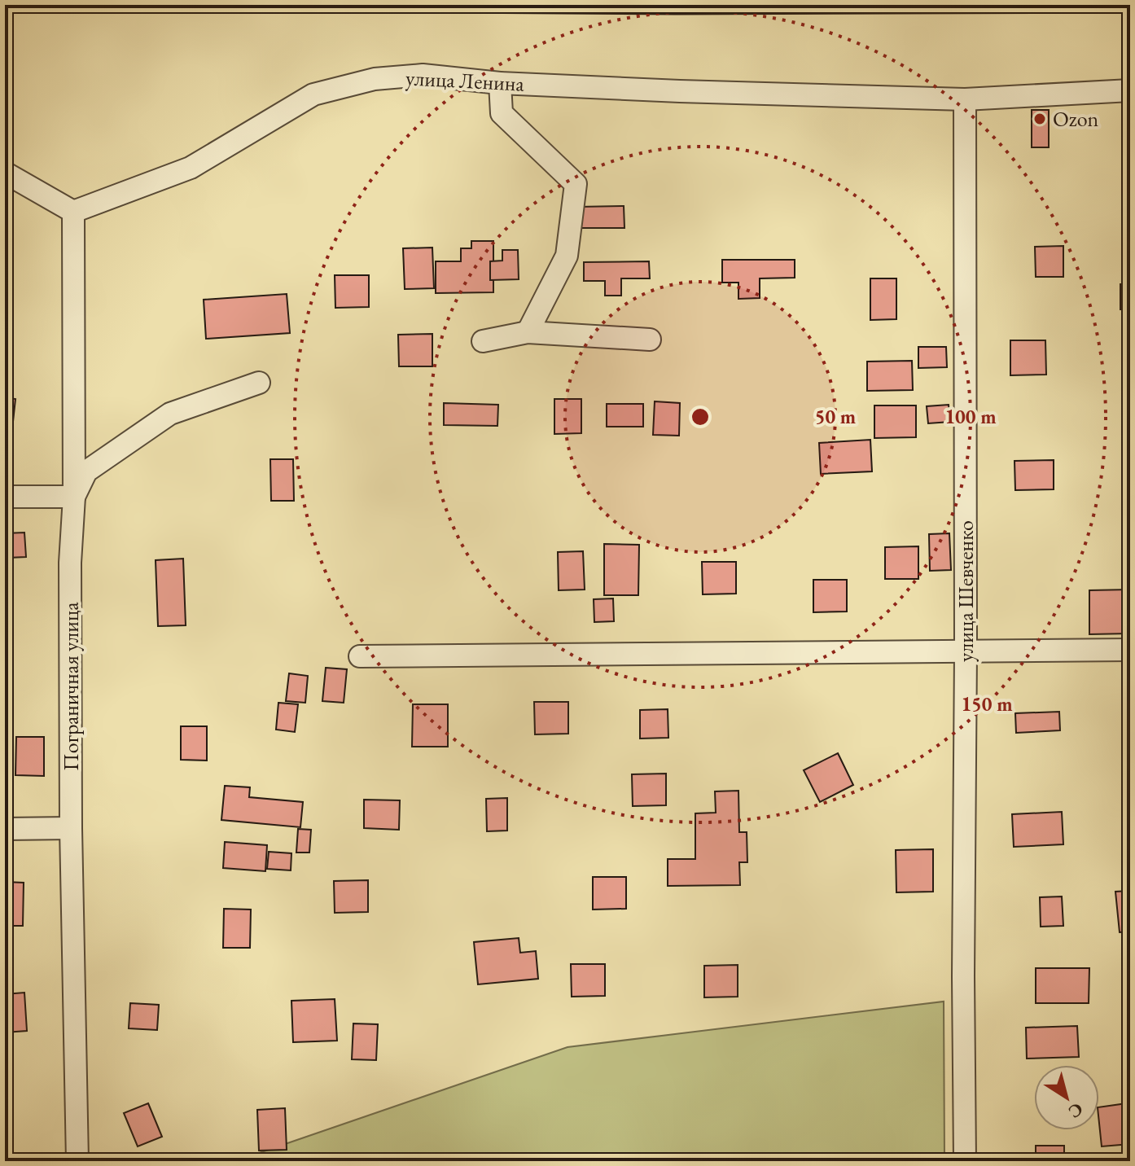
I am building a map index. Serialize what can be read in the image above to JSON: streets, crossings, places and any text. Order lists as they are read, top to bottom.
{
  "streets": {
    "street": ["улица Ленина", "улица Шевченко", "Пограничная улица"]
  },
  "crossings": [
    ["улица Ленина", "улица Шевченко"],
    ["улица Ленина", "Пограничная улица"]
  ],
  "places": ["Ozon"],
  "north": "bottom right",
  "rings": ["50 m", "100 m", "150 m"]
}
